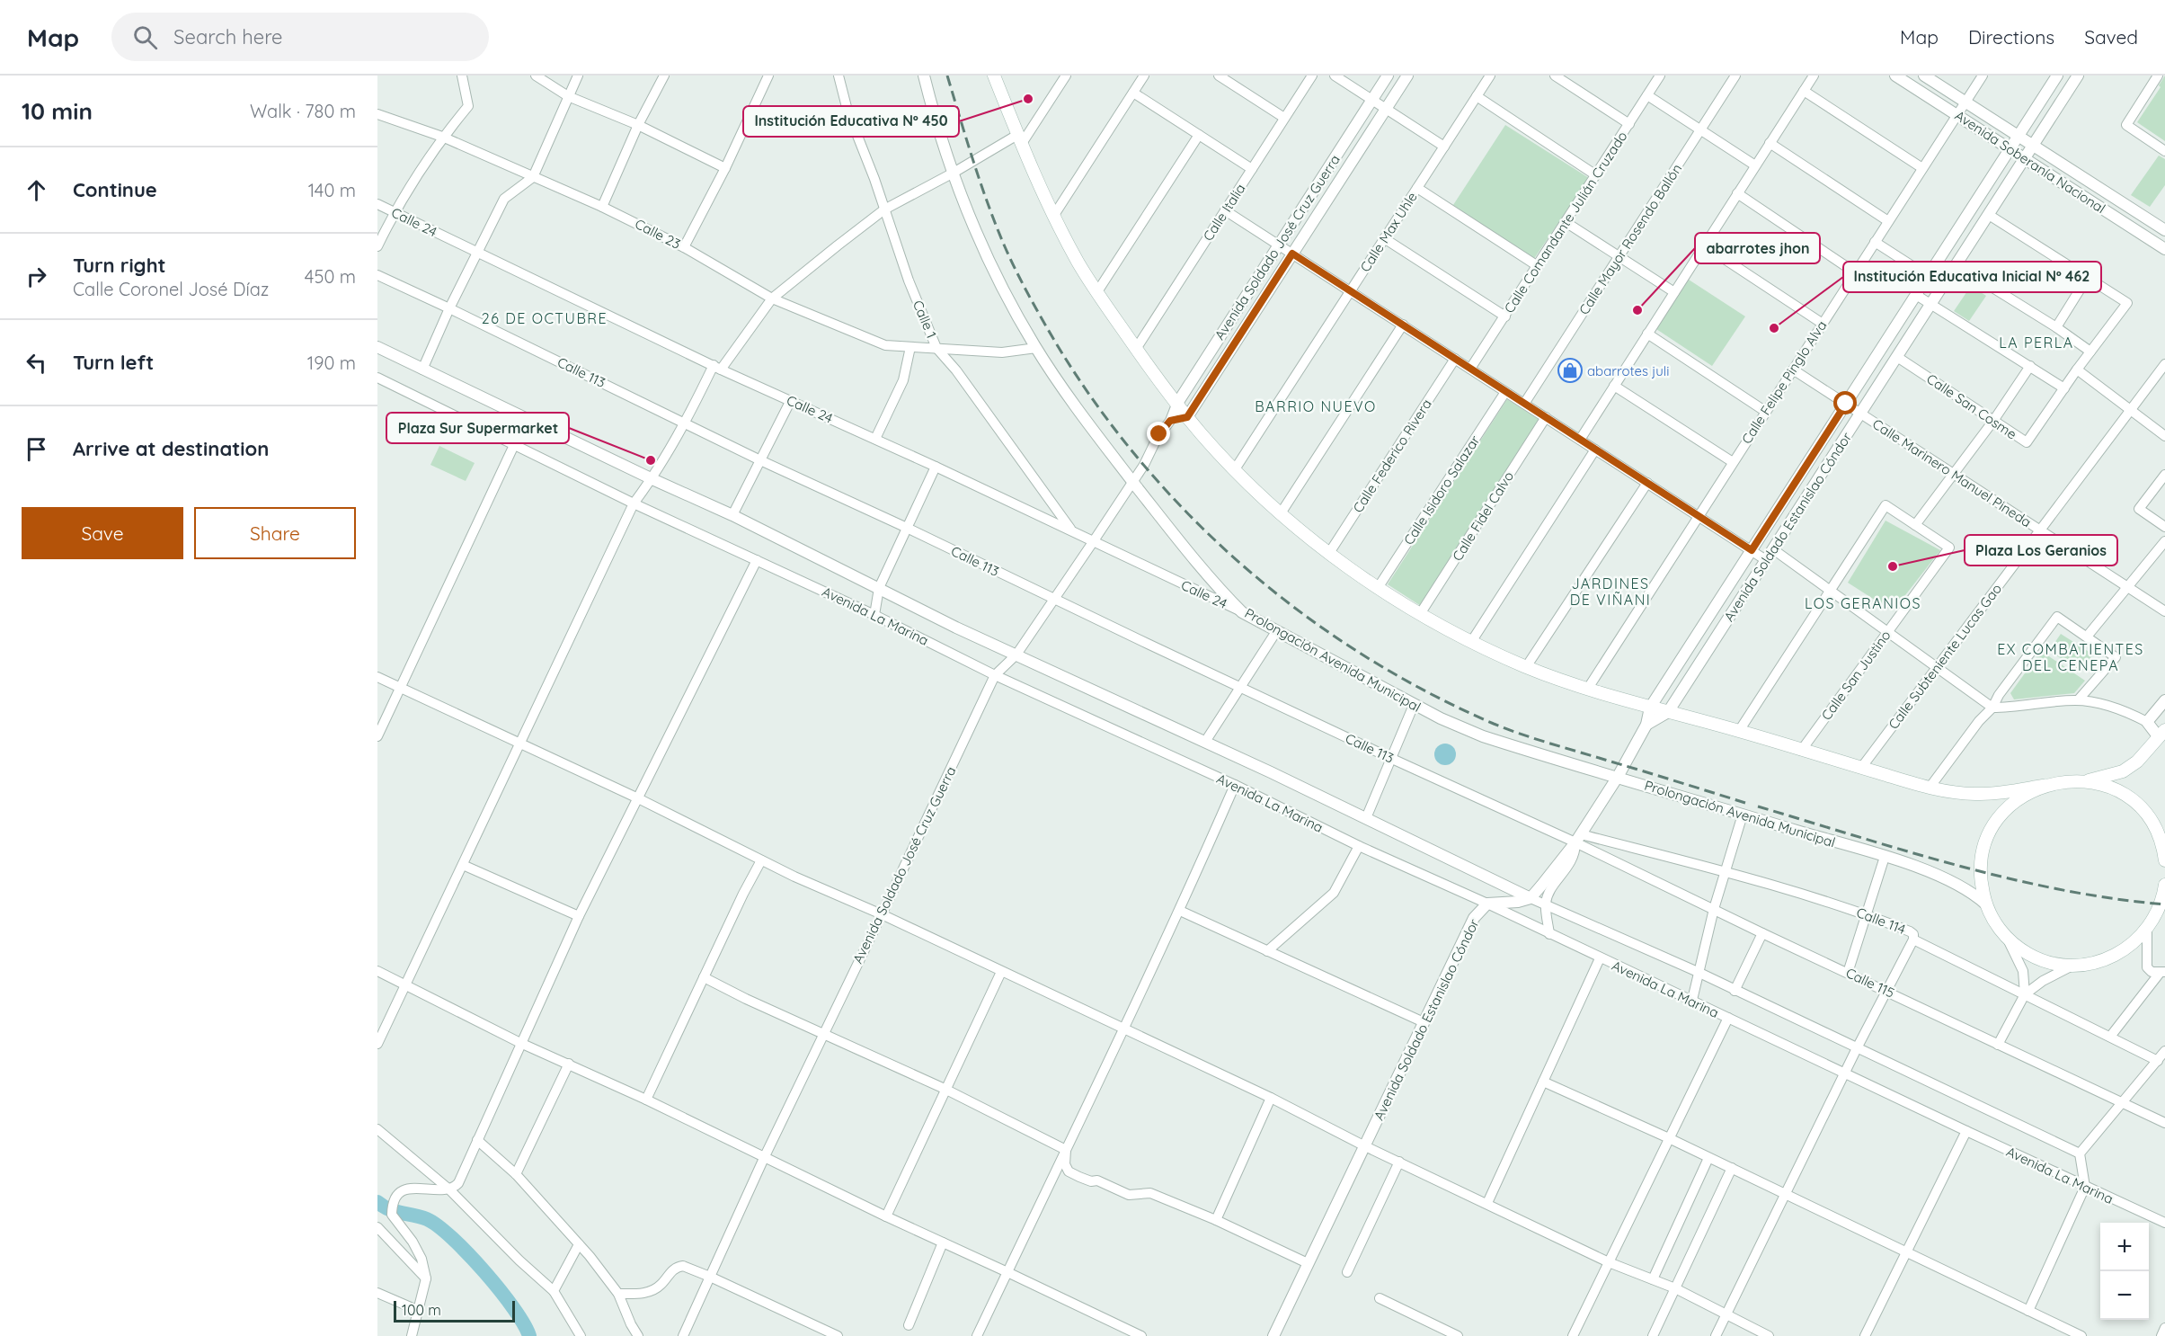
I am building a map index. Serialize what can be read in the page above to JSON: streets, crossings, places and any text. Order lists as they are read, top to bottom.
{
  "streets": {
    "main road": ["Prolongación Avenida Municipal"],
    "street": [
      "Avenida Soberanía Nacional",
      "Calle Italia",
      "Calle 24",
      "Calle Comandante Julián Cruzado",
      "Calle Max Uhle",
      "Calle 23",
      "Calle Mayor Rosendo Ballón",
      "Avenida Soldado José Cruz Guerra",
      "Calle 1",
      "Calle 113",
      "Calle Felipe Pinglo Alva",
      "Calle San Cosme",
      "Calle Federico Rivera",
      "Calle Marinero Manuel Pineda",
      "Calle Isidoro Salazar",
      "Calle Fidel Calvo",
      "Avenida Soldado Estanislao Cóndor",
      "Avenida La Marina",
      "Calle Subteniente Lucas Gao",
      "Calle San Justino",
      "Calle 114",
      "Calle 115"
    ]
  },
  "crossings": [
    ["Avenida Soberanía Nacional", "Calle Felipe Pinglo Alva"],
    ["Avenida Soberanía Nacional", "Avenida Soldado Estanislao Cóndor"],
    ["Calle Italia", "Prolongación Avenida Municipal"],
    ["Calle 24", "Avenida Soldado José Cruz Guerra"],
    ["Calle 24", "Calle 1"],
    ["Calle 24", "Prolongación Avenida Municipal"],
    ["Calle Max Uhle", "Prolongación Avenida Municipal"],
    ["Calle 23", "Calle 1"],
    ["Calle 23", "Prolongación Avenida Municipal"],
    ["Avenida Soldado José Cruz Guerra", "Calle 113"],
    ["Avenida Soldado José Cruz Guerra", "Avenida La Marina"],
    ["Avenida Soldado José Cruz Guerra", "Prolongación Avenida Municipal"],
    ["Calle 113", "Avenida Soldado Estanislao Cóndor"],
    ["Calle 113", "Calle 114"],
    ["Calle 113", "Calle 115"],
    ["Calle Felipe Pinglo Alva", "Calle Marinero Manuel Pineda"],
    ["Calle Felipe Pinglo Alva", "Prolongación Avenida Municipal"],
    ["Calle San Cosme", "Avenida Soldado Estanislao Cóndor"],
    ["Calle Federico Rivera", "Prolongación Avenida Municipal"],
    ["Calle Marinero Manuel Pineda", "Avenida Soldado Estanislao Cóndor"],
    ["Calle Marinero Manuel Pineda", "Calle Subteniente Lucas Gao"],
    ["Calle Isidoro Salazar", "Prolongación Avenida Municipal"],
    ["Calle Fidel Calvo", "Prolongación Avenida Municipal"],
    ["Avenida Soldado Estanislao Cóndor", "Avenida La Marina"],
    ["Avenida Soldado Estanislao Cóndor", "Prolongación Avenida Municipal"],
    ["Avenida Soldado Estanislao Cóndor", "Calle 114"],
    ["Avenida Soldado Estanislao Cóndor", "Calle 115"],
    ["Calle Subteniente Lucas Gao", "Prolongación Avenida Municipal"],
    ["Prolongación Avenida Municipal", "Calle San Justino"],
    ["Calle 114", "Calle 115"]
  ],
  "districts": [
    "26 DE OCTUBRE",
    "LA PERLA",
    "BARRIO NUEVO",
    "JARDINES DE VIÑANI",
    "LOS GERANIOS",
    "EX COMBATIENTES DEL CENEPA"
  ],
  "places": {
    "other": [
      "Institución Educativa Nº 450",
      "abarrotes jhon",
      "Institución Educativa Inicial Nº 462",
      "Plaza Sur Supermarket",
      "Plaza Los Geranios"
    ],
    "shop": ["abarrotes juli"]
  },
  "scale_bar": "100 m",
  "page": {
    "header": "Map",
    "search": "Search here",
    "nav": ["Map", "Directions", "Saved"],
    "heading": ["10 min", "Walk · 780 m"],
    "list": [
      ["Continue", "140 m"],
      ["Turn right", "Calle Coronel José Díaz", "450 m"],
      ["Turn left", "190 m"],
      "Arrive at destination"
    ],
    "buttons": ["Save", "Share"],
    "map_buttons": ["+", "−"],
    "scale": "100 m"
  }
}
